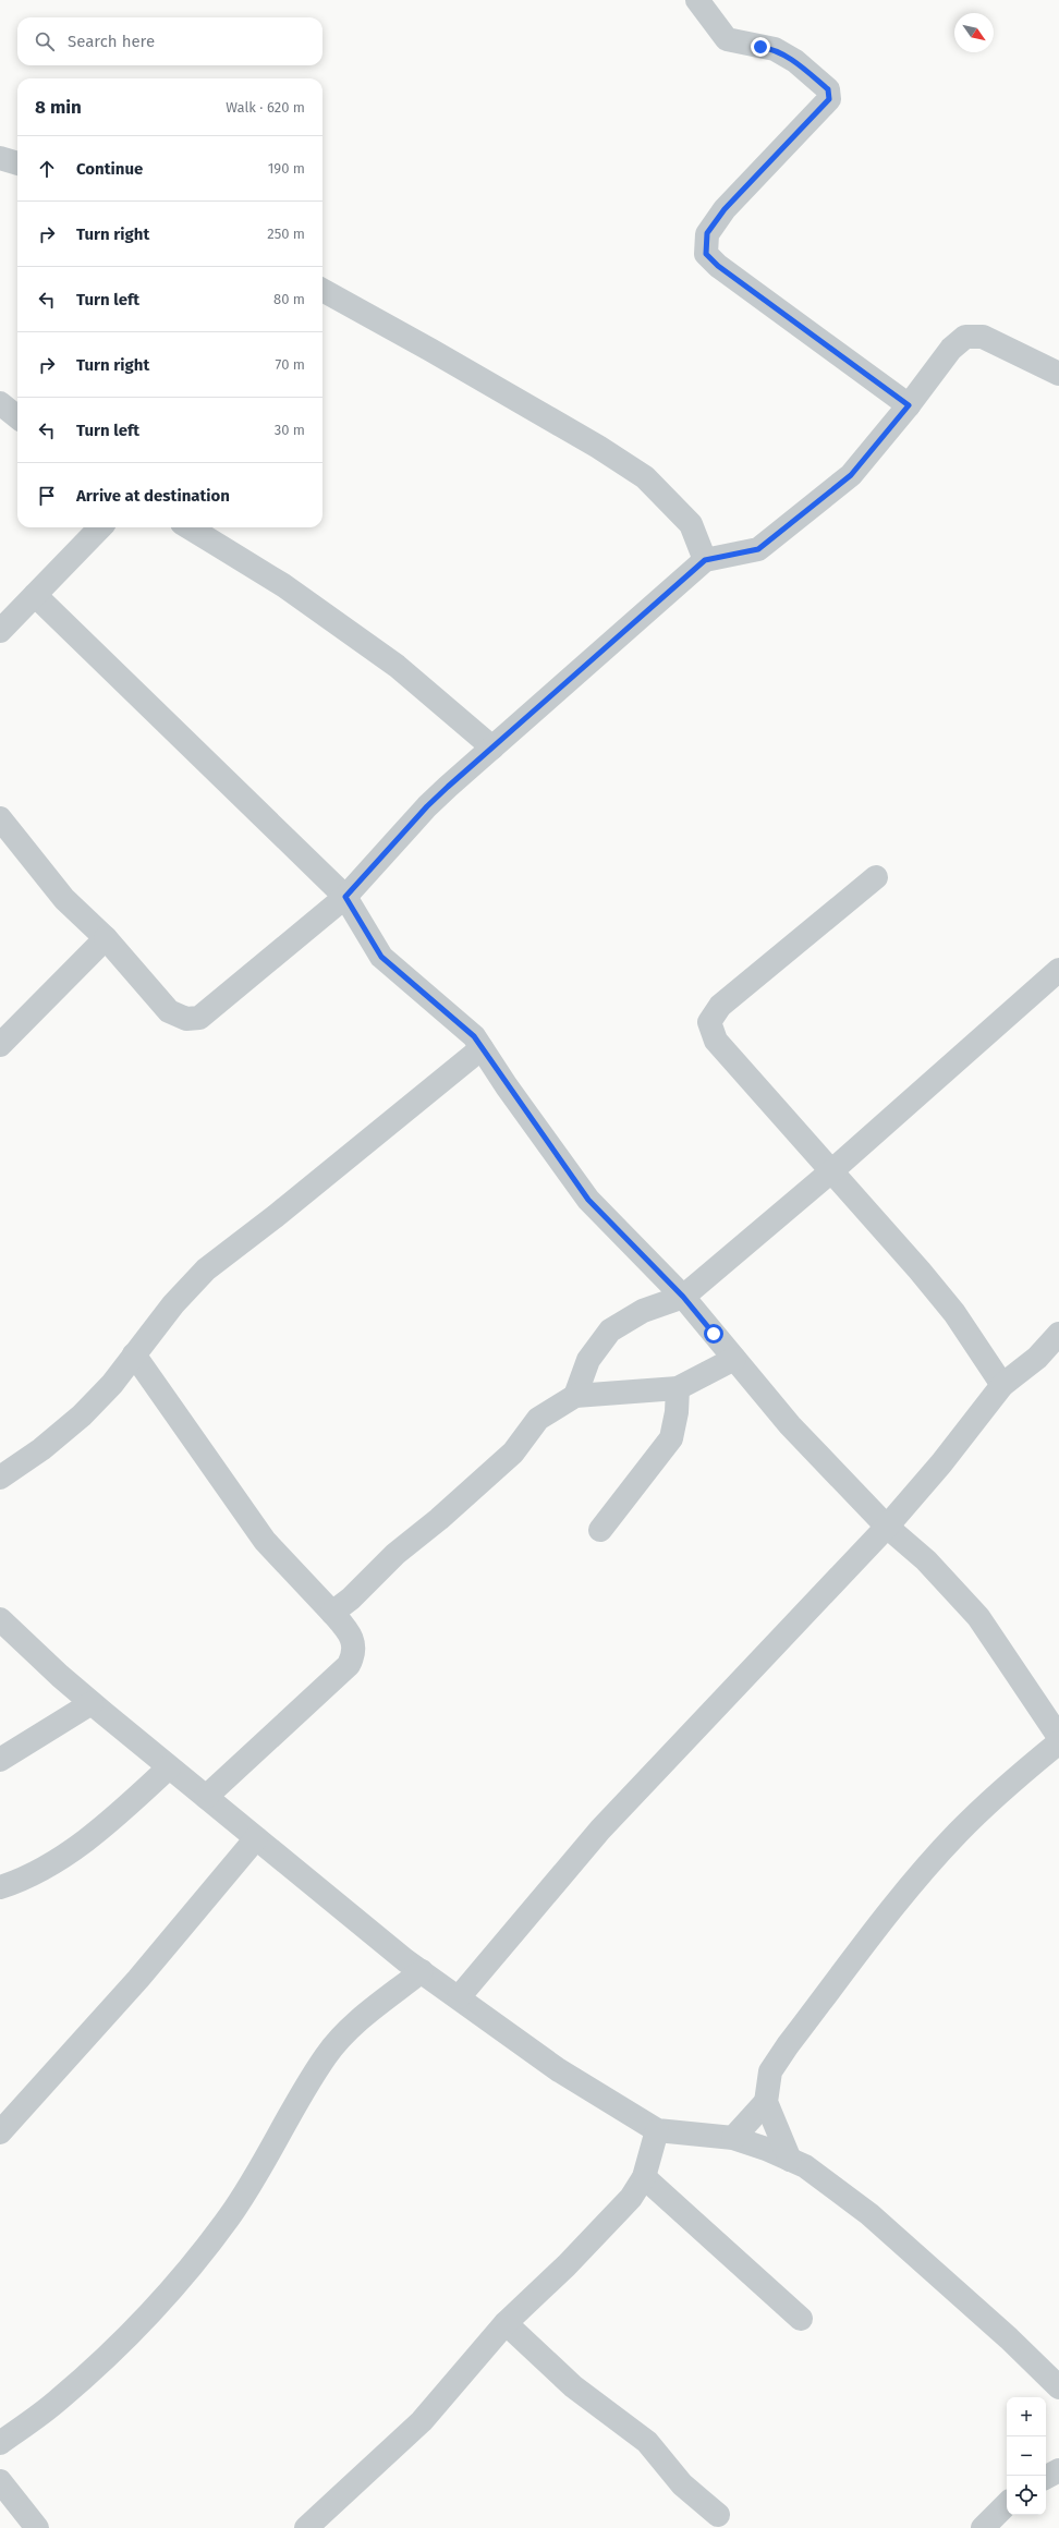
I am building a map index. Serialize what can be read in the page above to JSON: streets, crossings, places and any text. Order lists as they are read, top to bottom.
{
  "north": "bottom right",
  "page": {
    "search": "Search here",
    "heading": ["8 min", "Walk · 620 m"],
    "list": [
      ["Continue", "190 m"],
      ["Turn right", "250 m"],
      ["Turn left", "80 m"],
      ["Turn right", "70 m"],
      ["Turn left", "30 m"],
      "Arrive at destination"
    ],
    "map_buttons": ["+", "−"]
  }
}
